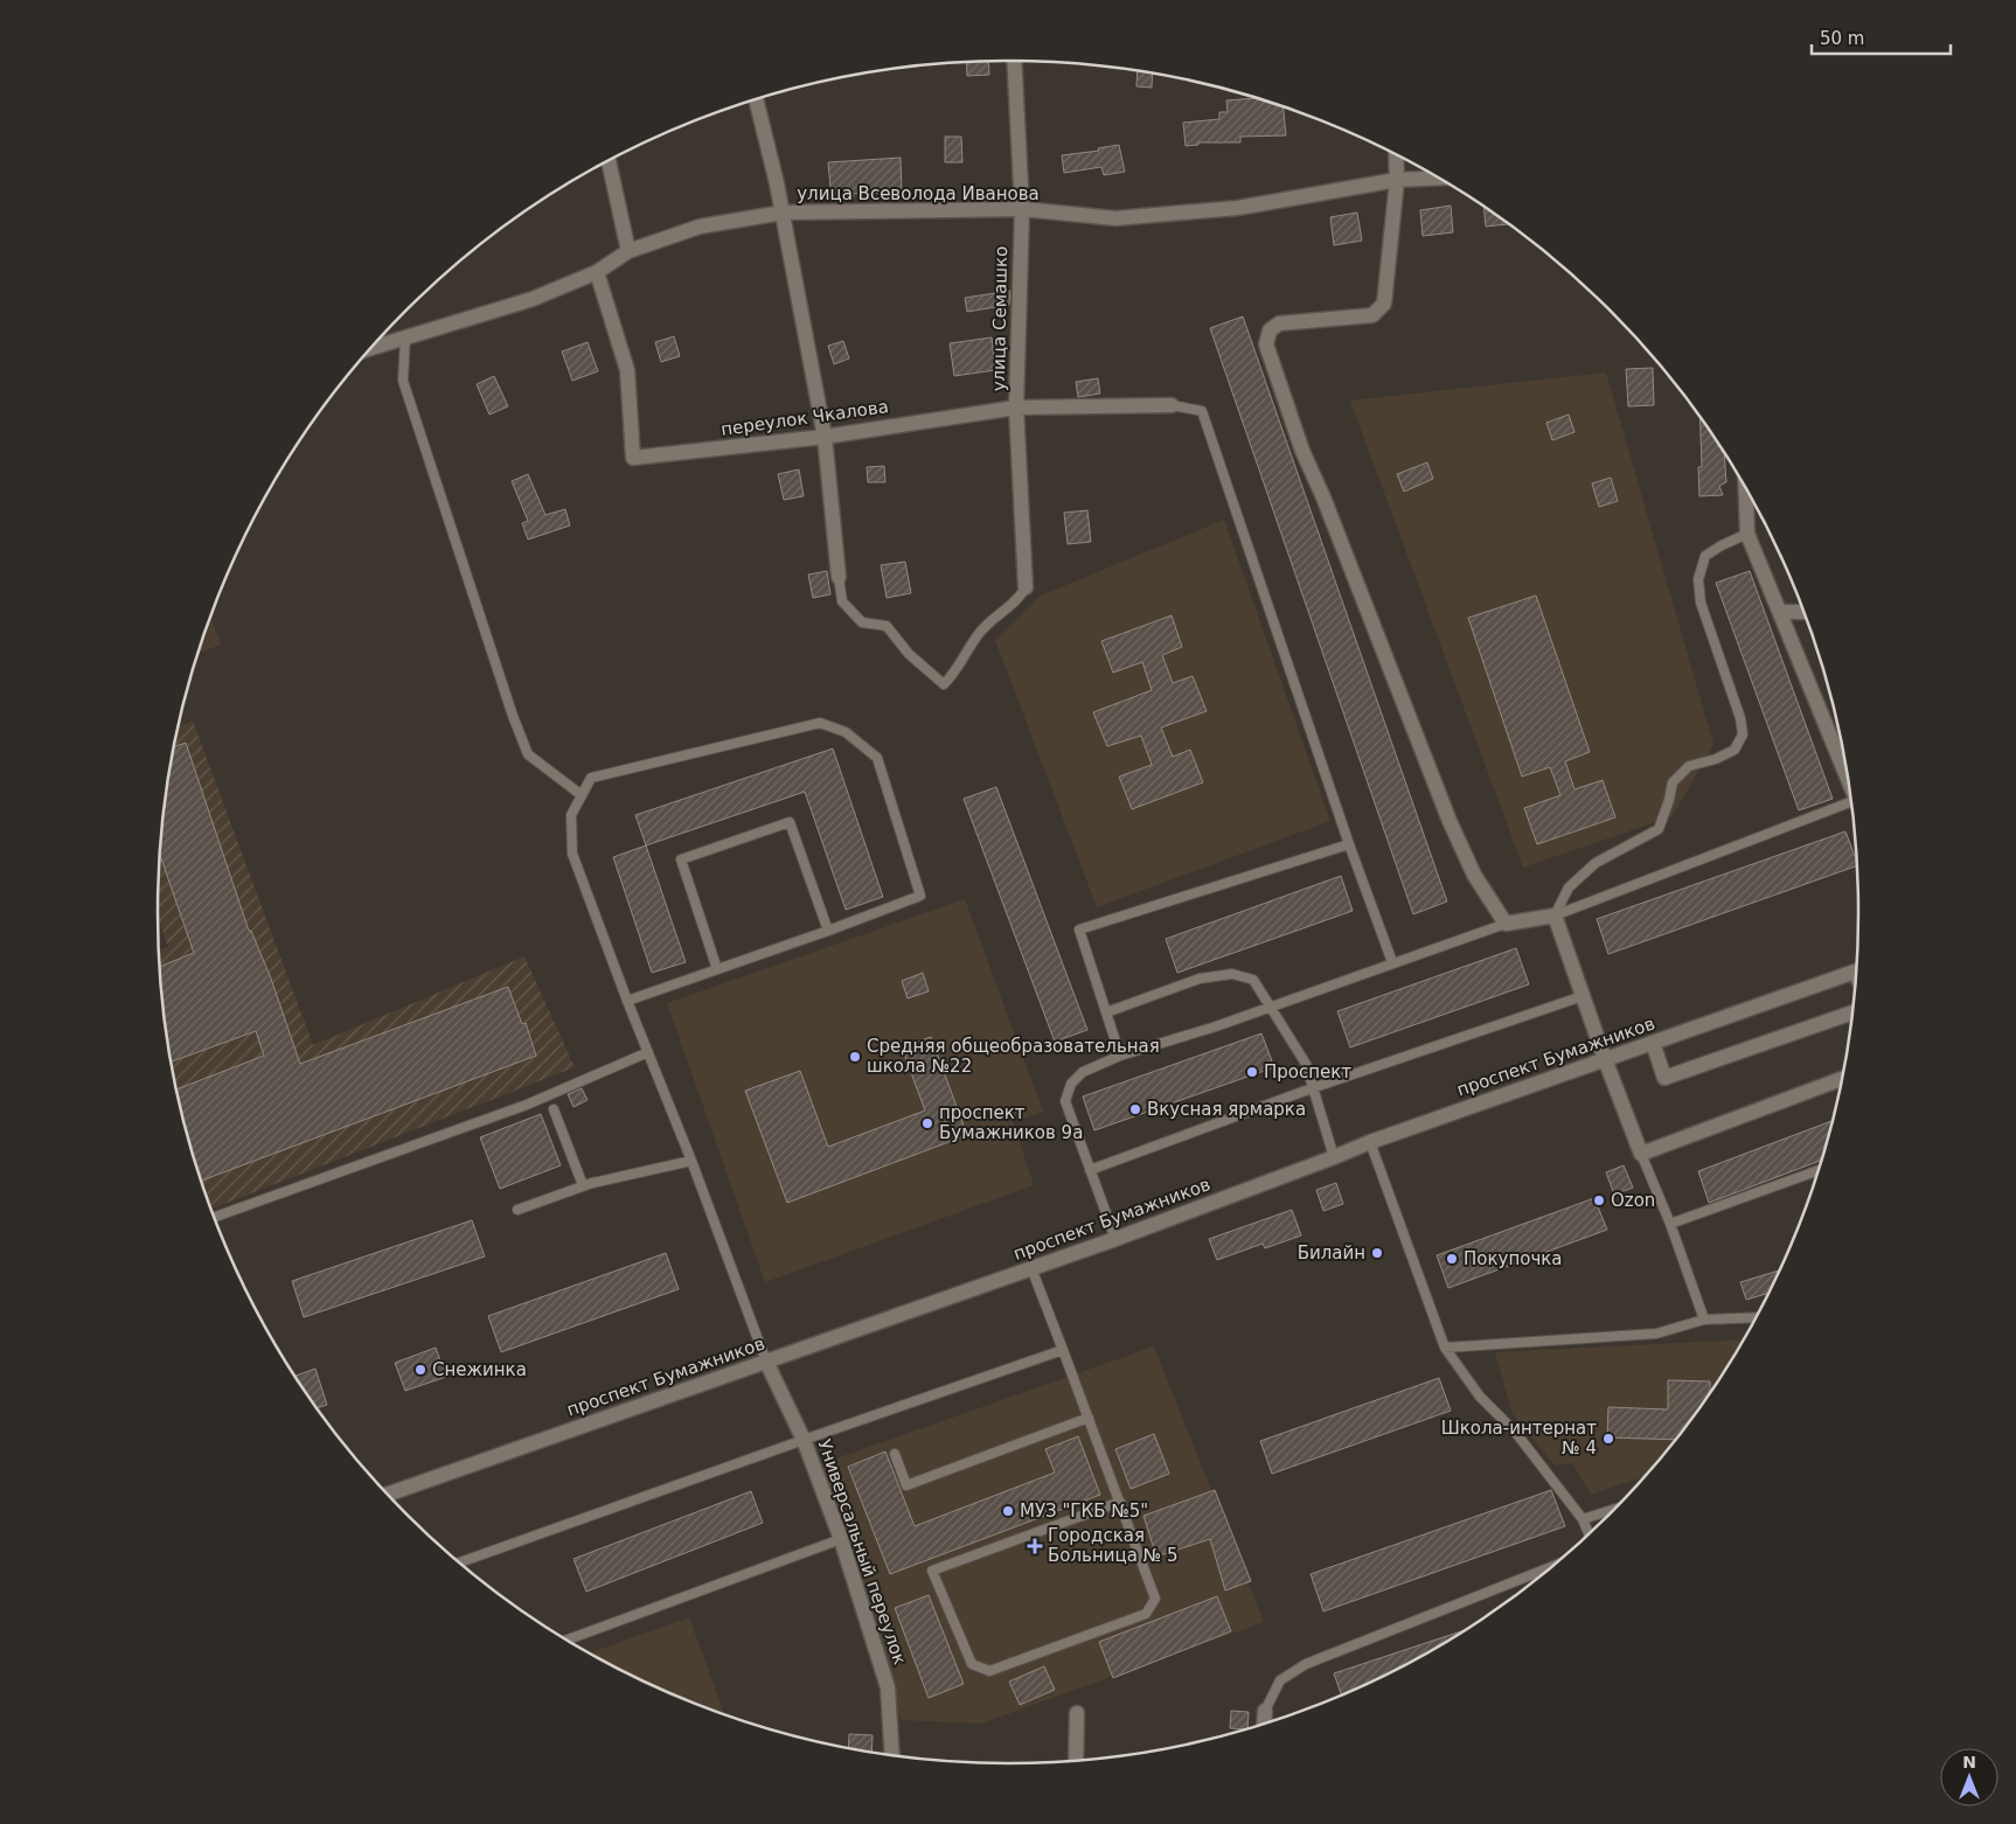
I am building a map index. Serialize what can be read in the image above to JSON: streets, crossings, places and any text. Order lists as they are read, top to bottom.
{
  "streets": {
    "street": [
      "улица Всеволода Иванова",
      "улица Семашко",
      "переулок Чкалова",
      "проспект Бумажников",
      "Универсальный переулок"
    ]
  },
  "crossings": [
    ["улица Всеволода Иванова", "улица Семашко"],
    ["улица Всеволода Иванова", "переулок Чкалова"],
    ["улица Семашко", "переулок Чкалова"],
    ["проспект Бумажников", "Универсальный переулок"]
  ],
  "places": {
    "other": [
      "Средняя общеобразовательная школа №22",
      "Проспект",
      "Вкусная ярмарка",
      "проспект Бумажников 9а",
      "Ozon",
      "Билайн",
      "Покупочка",
      "Снежинка",
      "Школа-интернат № 4",
      "МУЗ \"ГКБ №5\""
    ],
    "health": ["Городская Больница № 5"]
  },
  "scale_bar": "50 m",
  "north": "top"
}
